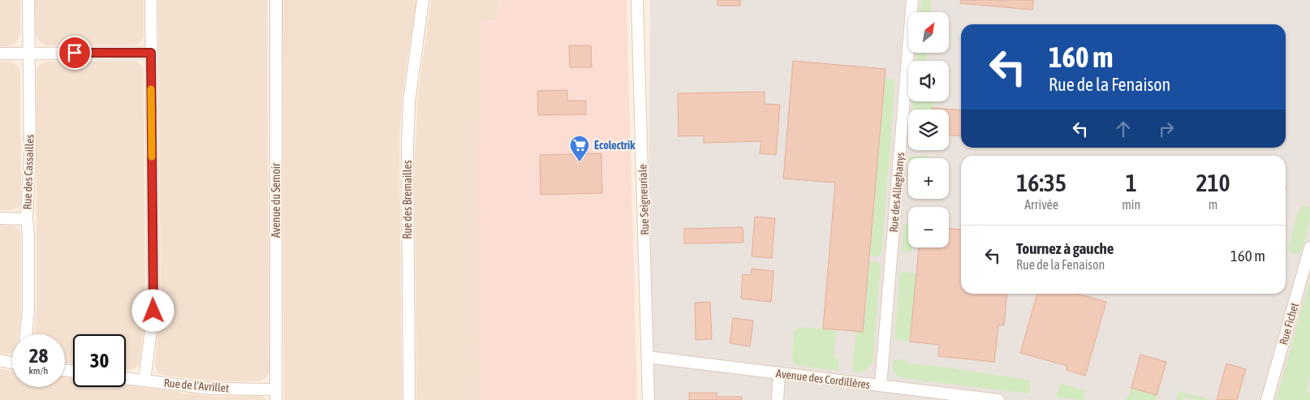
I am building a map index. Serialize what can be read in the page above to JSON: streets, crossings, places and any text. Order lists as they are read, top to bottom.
{
  "streets": {
    "street": [
      "Rue des Cassailles",
      "Rue des Alleghanys",
      "Rue des Bremailles",
      "Rue Seigneuriale",
      "Avenue du Semoir",
      "Rue Fichet",
      "Avenue des Cordillères",
      "Rue de l'Avrillet"
    ]
  },
  "crossings": [
    ["Rue des Alleghanys", "Avenue des Cordillères"],
    ["Rue Seigneuriale", "Avenue des Cordillères"],
    ["Avenue du Semoir", "Rue de l'Avrillet"]
  ],
  "places": {
    "supermarket": ["Ecolectrik"]
  },
  "north": "top right",
  "page": {
    "map_buttons": ["+", "−"],
    "turn": ["160 m", "Rue de la Fenaison"],
    "eta": [
      "16:35",
      "Arrivée",
      "1",
      "min",
      "210",
      "m"
    ],
    "list": [
      {
        "name": "Tournez à gauche",
        "note": "Rue de la Fenaison",
        "value": "160 m"
      }
    ],
    "speed": "28 km/h",
    "limit": "30"
  }
}
